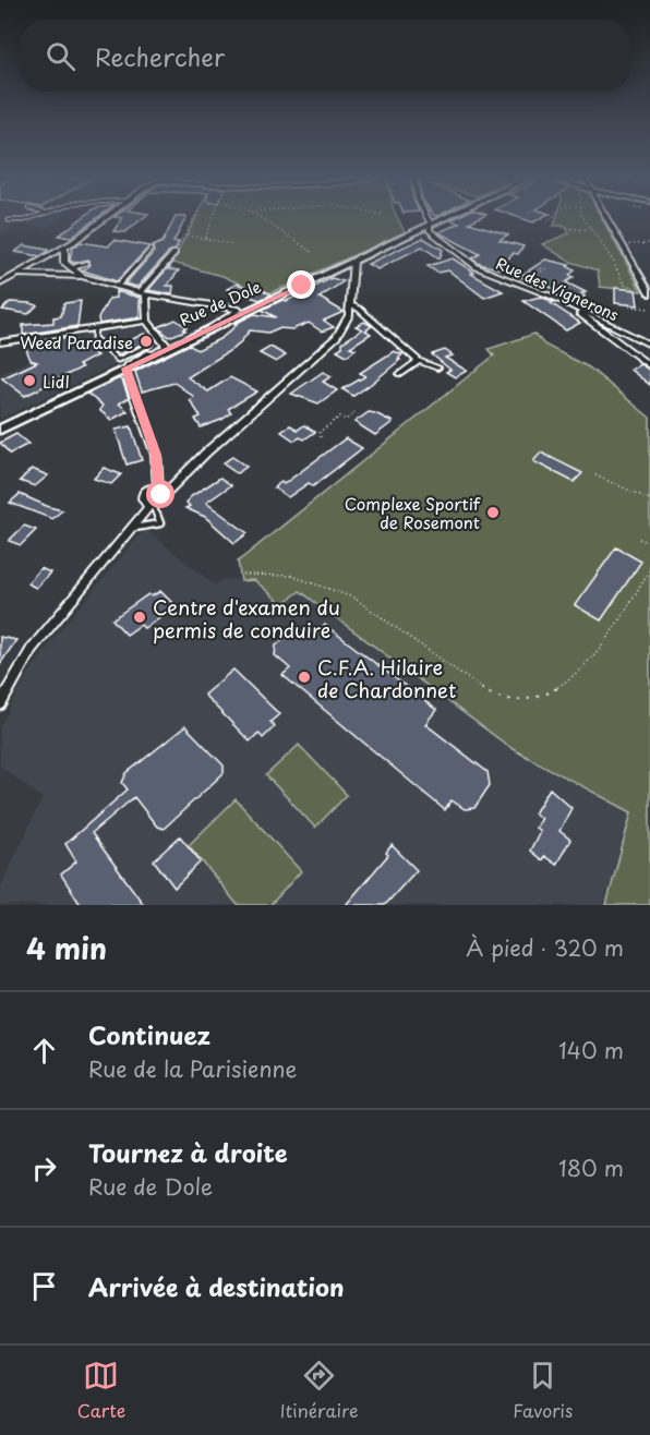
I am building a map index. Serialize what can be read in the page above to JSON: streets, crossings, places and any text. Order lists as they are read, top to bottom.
{
  "streets": {
    "main road": ["Rue de Dole"],
    "street": ["Rue des Vignerons"]
  },
  "crossings": [
    ["Rue des Vignerons", "Rue de Dole"]
  ],
  "places": [
    "Weed Paradise",
    "Lidl",
    "Complexe Sportif de Rosemont",
    "Centre d'examen du permis de conduire",
    "C.F.A. Hilaire de Chardonnet"
  ],
  "page": {
    "search": "Rechercher",
    "heading": ["4 min", "À pied · 320 m"],
    "list": [
      ["Continuez", "Rue de la Parisienne", "140 m"],
      ["Tournez à droite", "Rue de Dole", "180 m"],
      "Arrivée à destination"
    ],
    "nav": ["Carte", "Itinéraire", "Favoris"]
  }
}
